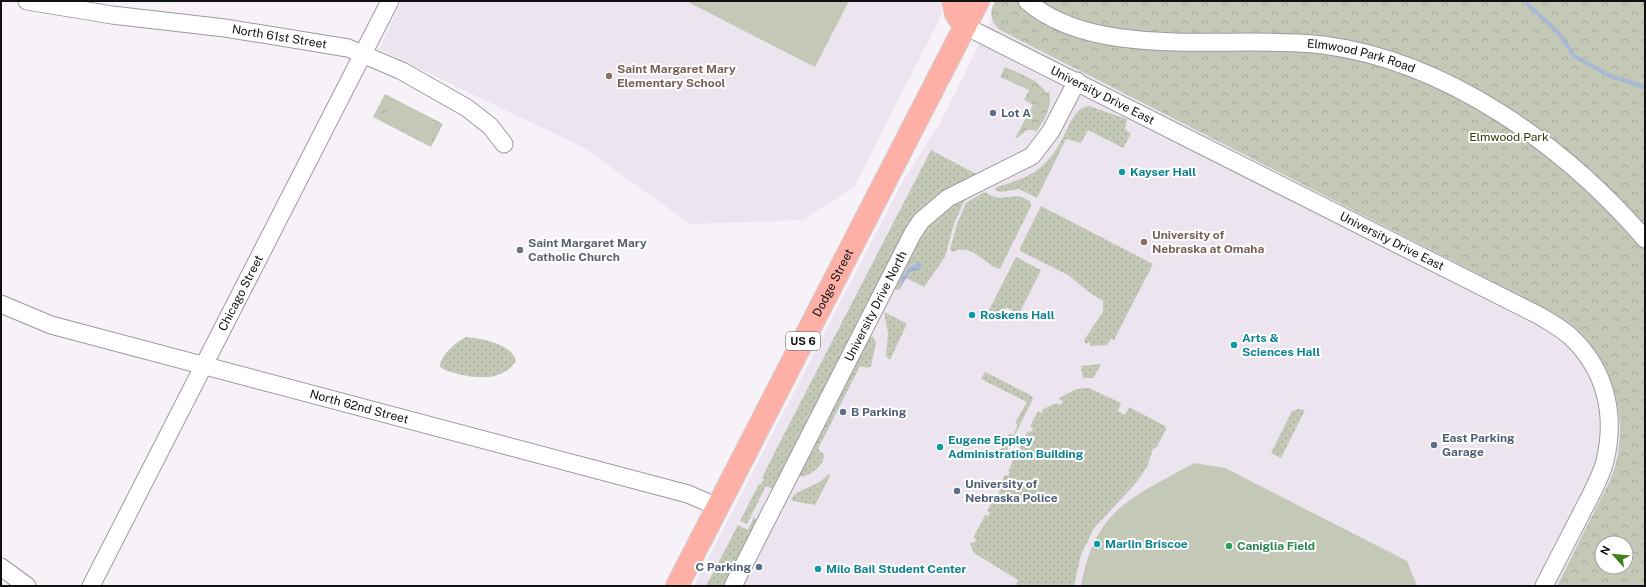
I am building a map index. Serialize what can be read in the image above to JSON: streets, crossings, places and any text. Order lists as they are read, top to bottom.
{
  "streets": {
    "highway": ["Dodge Street", "US 6"],
    "street": [
      "North 61st Street",
      "Elmwood Park Road",
      "University Drive East",
      "Chicago Street",
      "University Drive North",
      "North 62nd Street"
    ]
  },
  "crossings": [
    ["North 61st Street", "Chicago Street"],
    ["University Drive East", "Dodge Street"],
    ["University Drive East", "University Drive North"],
    ["Dodge Street", "North 62nd Street"],
    ["Chicago Street", "North 62nd Street"]
  ],
  "parks": ["Elmwood Park"],
  "places": [
    "Saint Margaret Mary Elementary School",
    "Lot A",
    "Kayser Hall",
    "University of Nebraska at Omaha",
    "Saint Margaret Mary Catholic Church",
    "Roskens Hall",
    "Arts & Sciences Hall",
    "B Parking",
    "East Parking Garage",
    "Eugene Eppley Administration Building",
    "University of Nebraska Police",
    "Marlin Briscoe",
    "Caniglia Field",
    "C Parking",
    "Milo Bail Student Center"
  ],
  "north": "top left"
}
